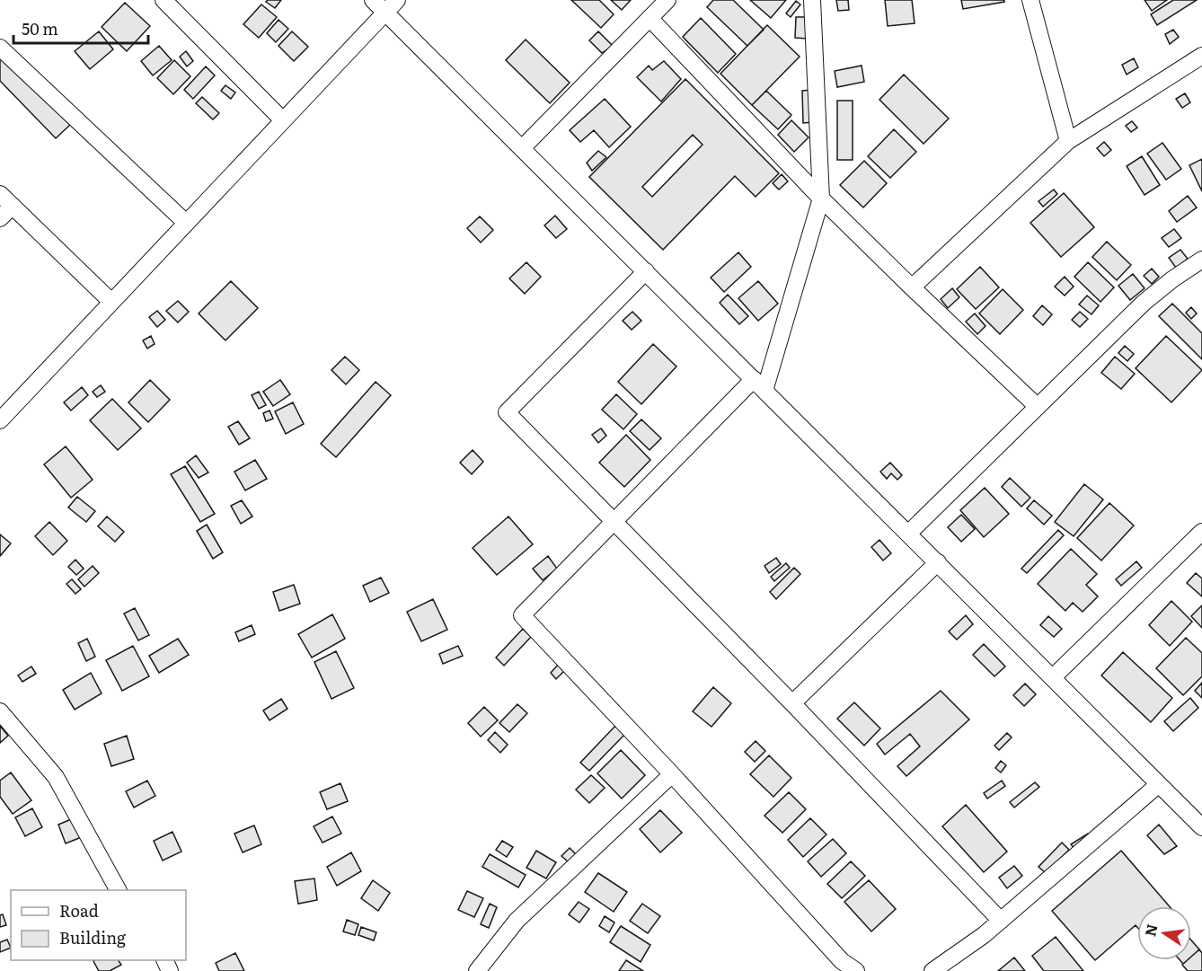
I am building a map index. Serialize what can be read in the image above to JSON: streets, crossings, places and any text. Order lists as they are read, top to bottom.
{
  "legend": ["Road", "Building"],
  "scale_bar": "50 m",
  "north": "left"
}
